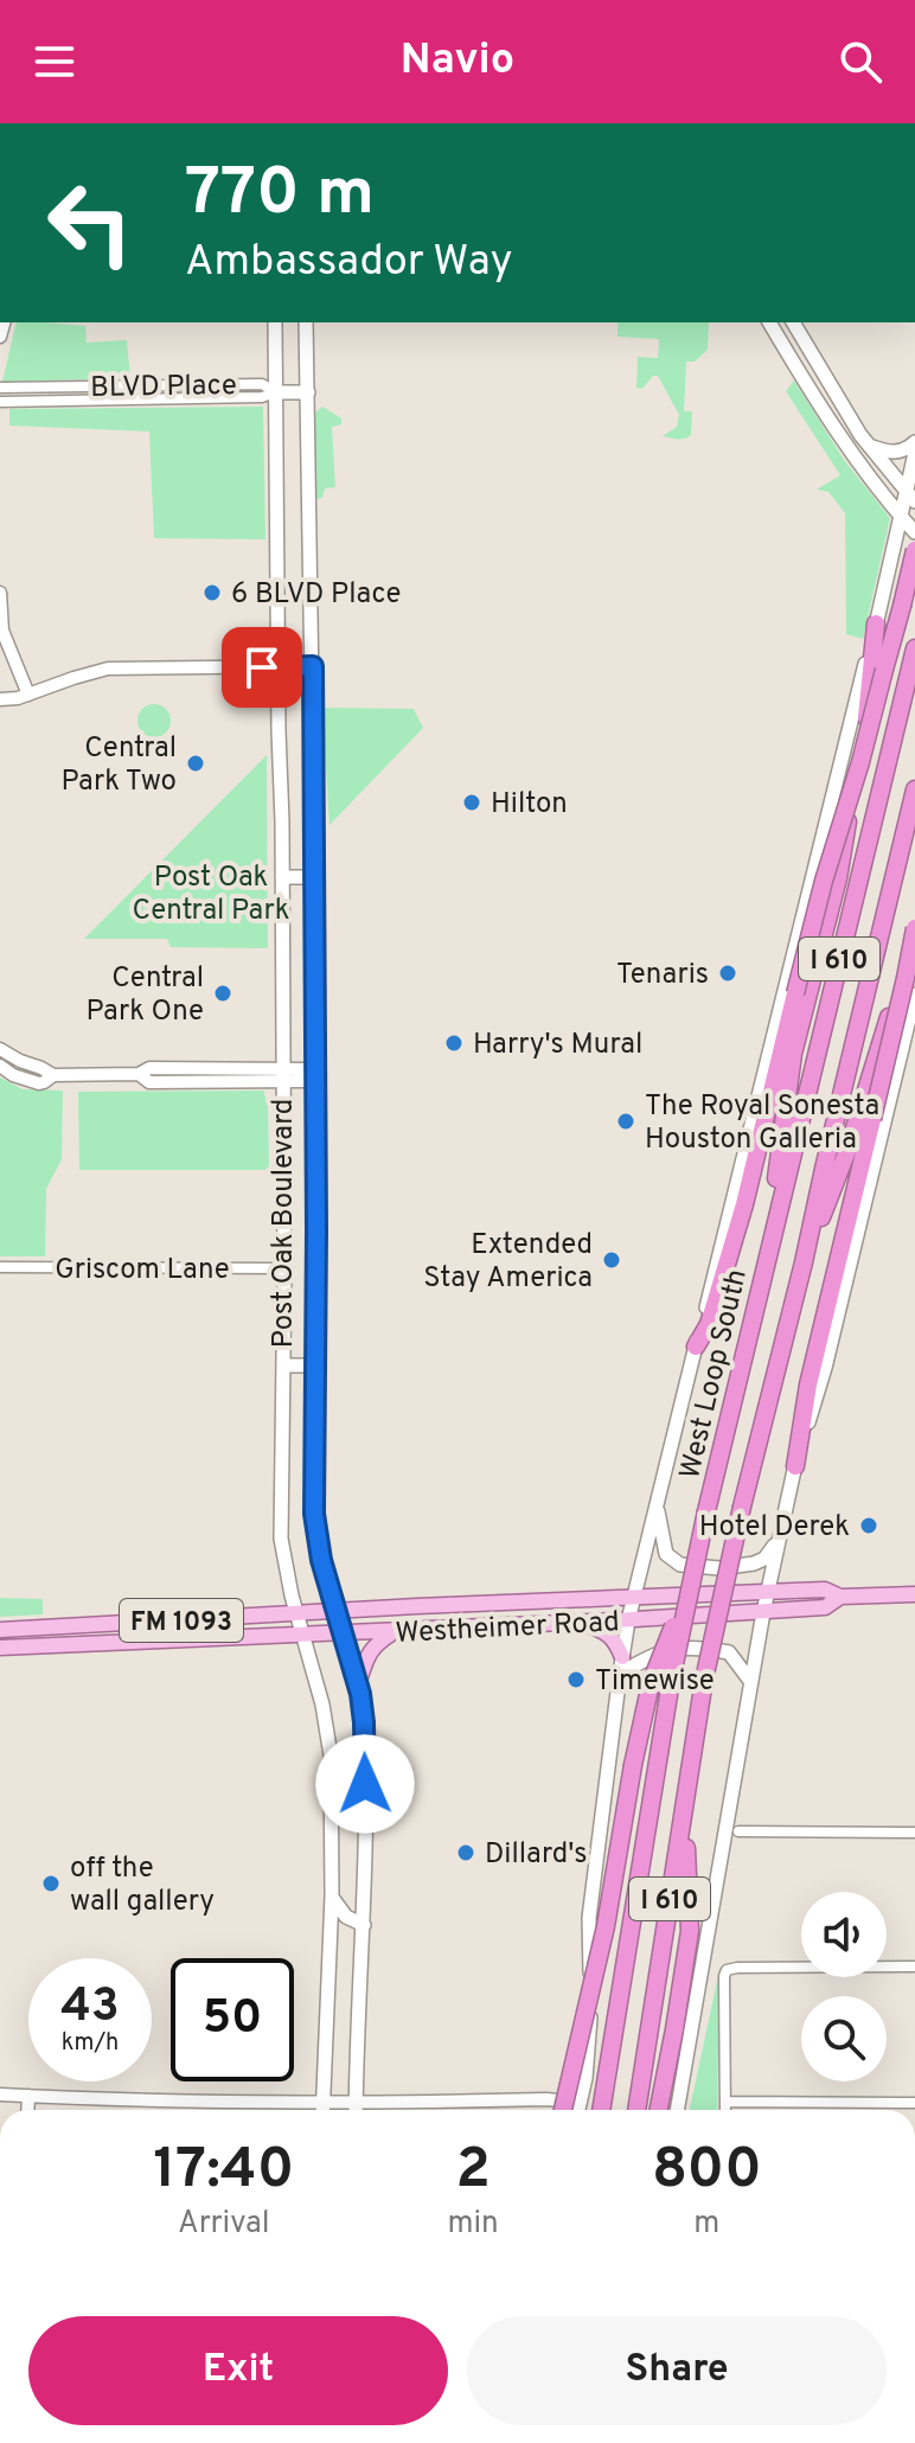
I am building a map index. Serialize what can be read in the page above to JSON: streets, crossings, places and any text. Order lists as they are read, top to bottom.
{
  "streets": {
    "highway": ["I 610", "West Loop South"],
    "main road": ["Post Oak Boulevard", "FM 1093", "Westheimer Road"],
    "street": ["BLVD Place", "Griscom Lane"]
  },
  "crossings": [
    ["BLVD Place", "Post Oak Boulevard"],
    ["Post Oak Boulevard", "Griscom Lane"],
    ["Post Oak Boulevard", "Westheimer Road"]
  ],
  "parks": ["Post Oak Central Park"],
  "places": [
    "6 BLVD Place",
    "Central Park Two",
    "Hilton",
    "Tenaris",
    "Central Park One",
    "Harry's Mural",
    "The Royal Sonesta Houston Galleria",
    "Extended Stay America",
    "Hotel Derek",
    "Timewise",
    "Dillard's",
    "off the wall gallery"
  ],
  "page": {
    "header": "Navio",
    "turn": ["770 m", "Ambassador Way"],
    "speed": "43 km/h",
    "limit": "50",
    "eta": [
      "17:40",
      "Arrival",
      "2",
      "min",
      "800",
      "m"
    ],
    "buttons": ["Exit", "Share"]
  }
}
